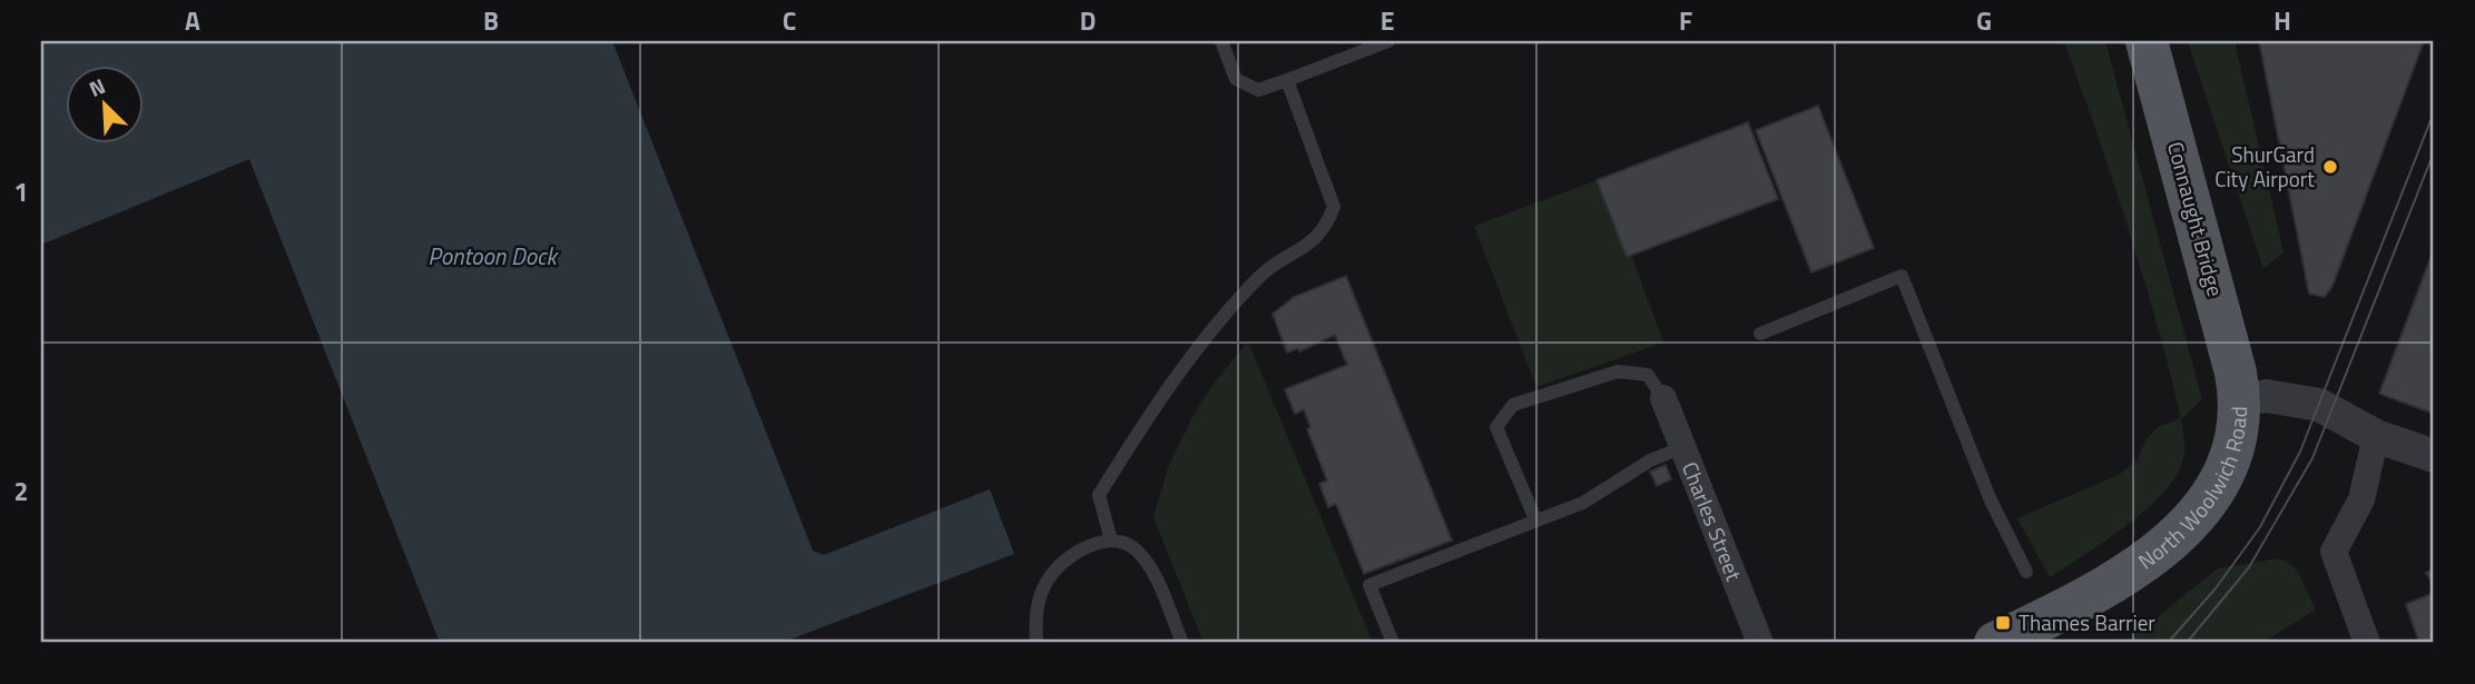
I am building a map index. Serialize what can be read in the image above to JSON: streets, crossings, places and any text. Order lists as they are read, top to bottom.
{
  "streets": {
    "main road": ["Connaught Bridge", "North Woolwich Road"],
    "street": ["Charles Street"]
  },
  "crossings": [
    ["Connaught Bridge", "North Woolwich Road"]
  ],
  "water": ["Pontoon Dock"],
  "places": {
    "other": ["ShurGard City Airport"],
    "transit": ["Thames Barrier"]
  },
  "north": "top left",
  "grid": {
    "columns": [
      "A",
      "B",
      "C",
      "D",
      "E",
      "F",
      "G",
      "H"
    ],
    "rows": ["1", "2"]
  }
}
